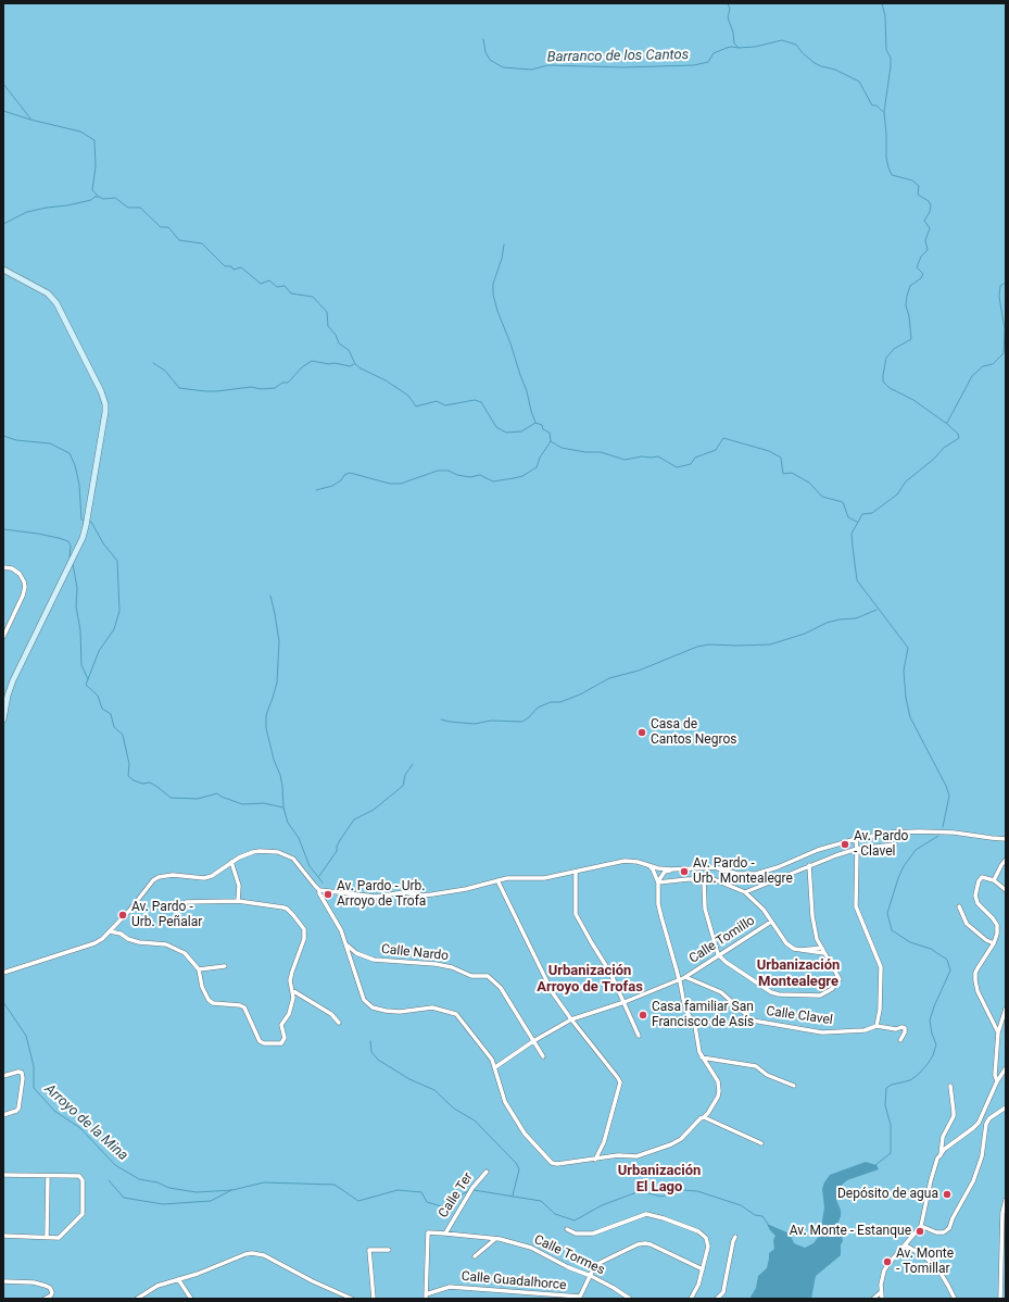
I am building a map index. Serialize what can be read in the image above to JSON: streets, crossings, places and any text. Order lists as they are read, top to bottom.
{
  "streets": {
    "street": [
      "Calle Tomillo",
      "Calle Nardo",
      "Calle Clavel",
      "Calle Ter",
      "Calle Tormes",
      "Calle Guadalhorce"
    ]
  },
  "crossings": [
    ["Calle Tomillo", "Calle Clavel"],
    ["Calle Ter", "Calle Tormes"],
    ["Calle Tormes", "Calle Guadalhorce"]
  ],
  "districts": ["Urbanización Montealegre", "Urbanización Arroyo de Trofas", "Urbanización El Lago"],
  "water": ["Barranco de los Cantos", "Arroyo de la Mina"],
  "places": [
    "Casa de Cantos Negros",
    "Av. Pardo - Clavel",
    "Av. Pardo - Urb. Montealegre",
    "Av. Pardo - Urb. Arroyo de Trofa",
    "Av. Pardo - Urb. Peñalar",
    "Casa familiar San Francisco de Asís",
    "Depósito de agua",
    "Av. Monte - Estanque",
    "Av. Monte - Tomillar"
  ]
}
